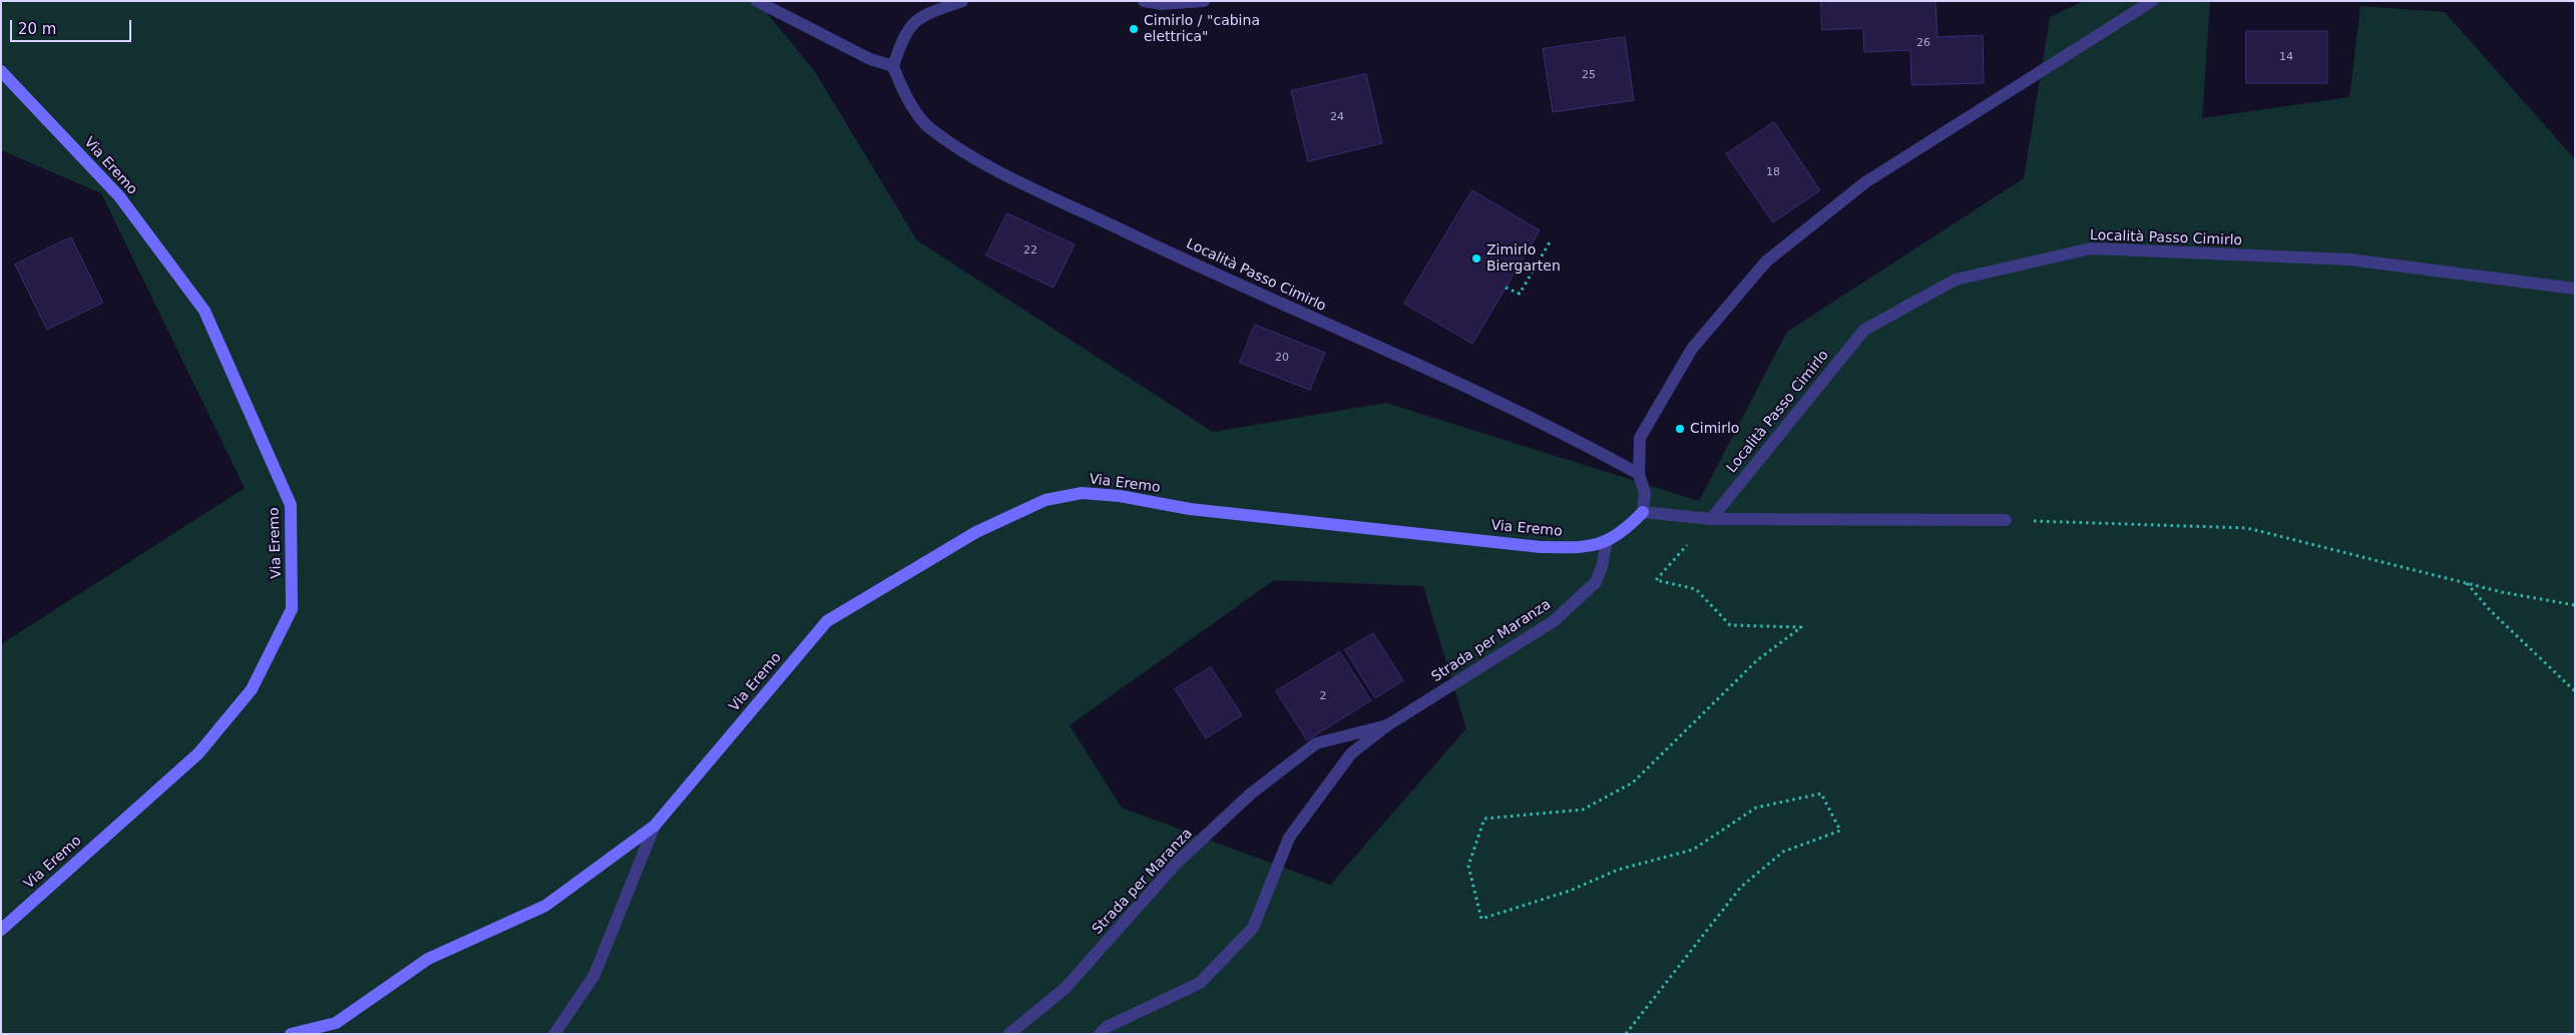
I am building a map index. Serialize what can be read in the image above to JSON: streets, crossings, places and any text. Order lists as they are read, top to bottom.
{
  "streets": {
    "street": ["Via Eremo", "Località Passo Cimirlo", "Strada per Maranza"]
  },
  "crossings": [
    ["Via Eremo", "Strada per Maranza"]
  ],
  "places": ["Cimirlo / \"cabina elettrica\"", "Zimirlo Biergarten", "Cimirlo"],
  "house_numbers": [
    "26",
    "14",
    "25",
    "24",
    "18",
    "22",
    "20",
    "2"
  ],
  "scale_bar": "20 m"
}
